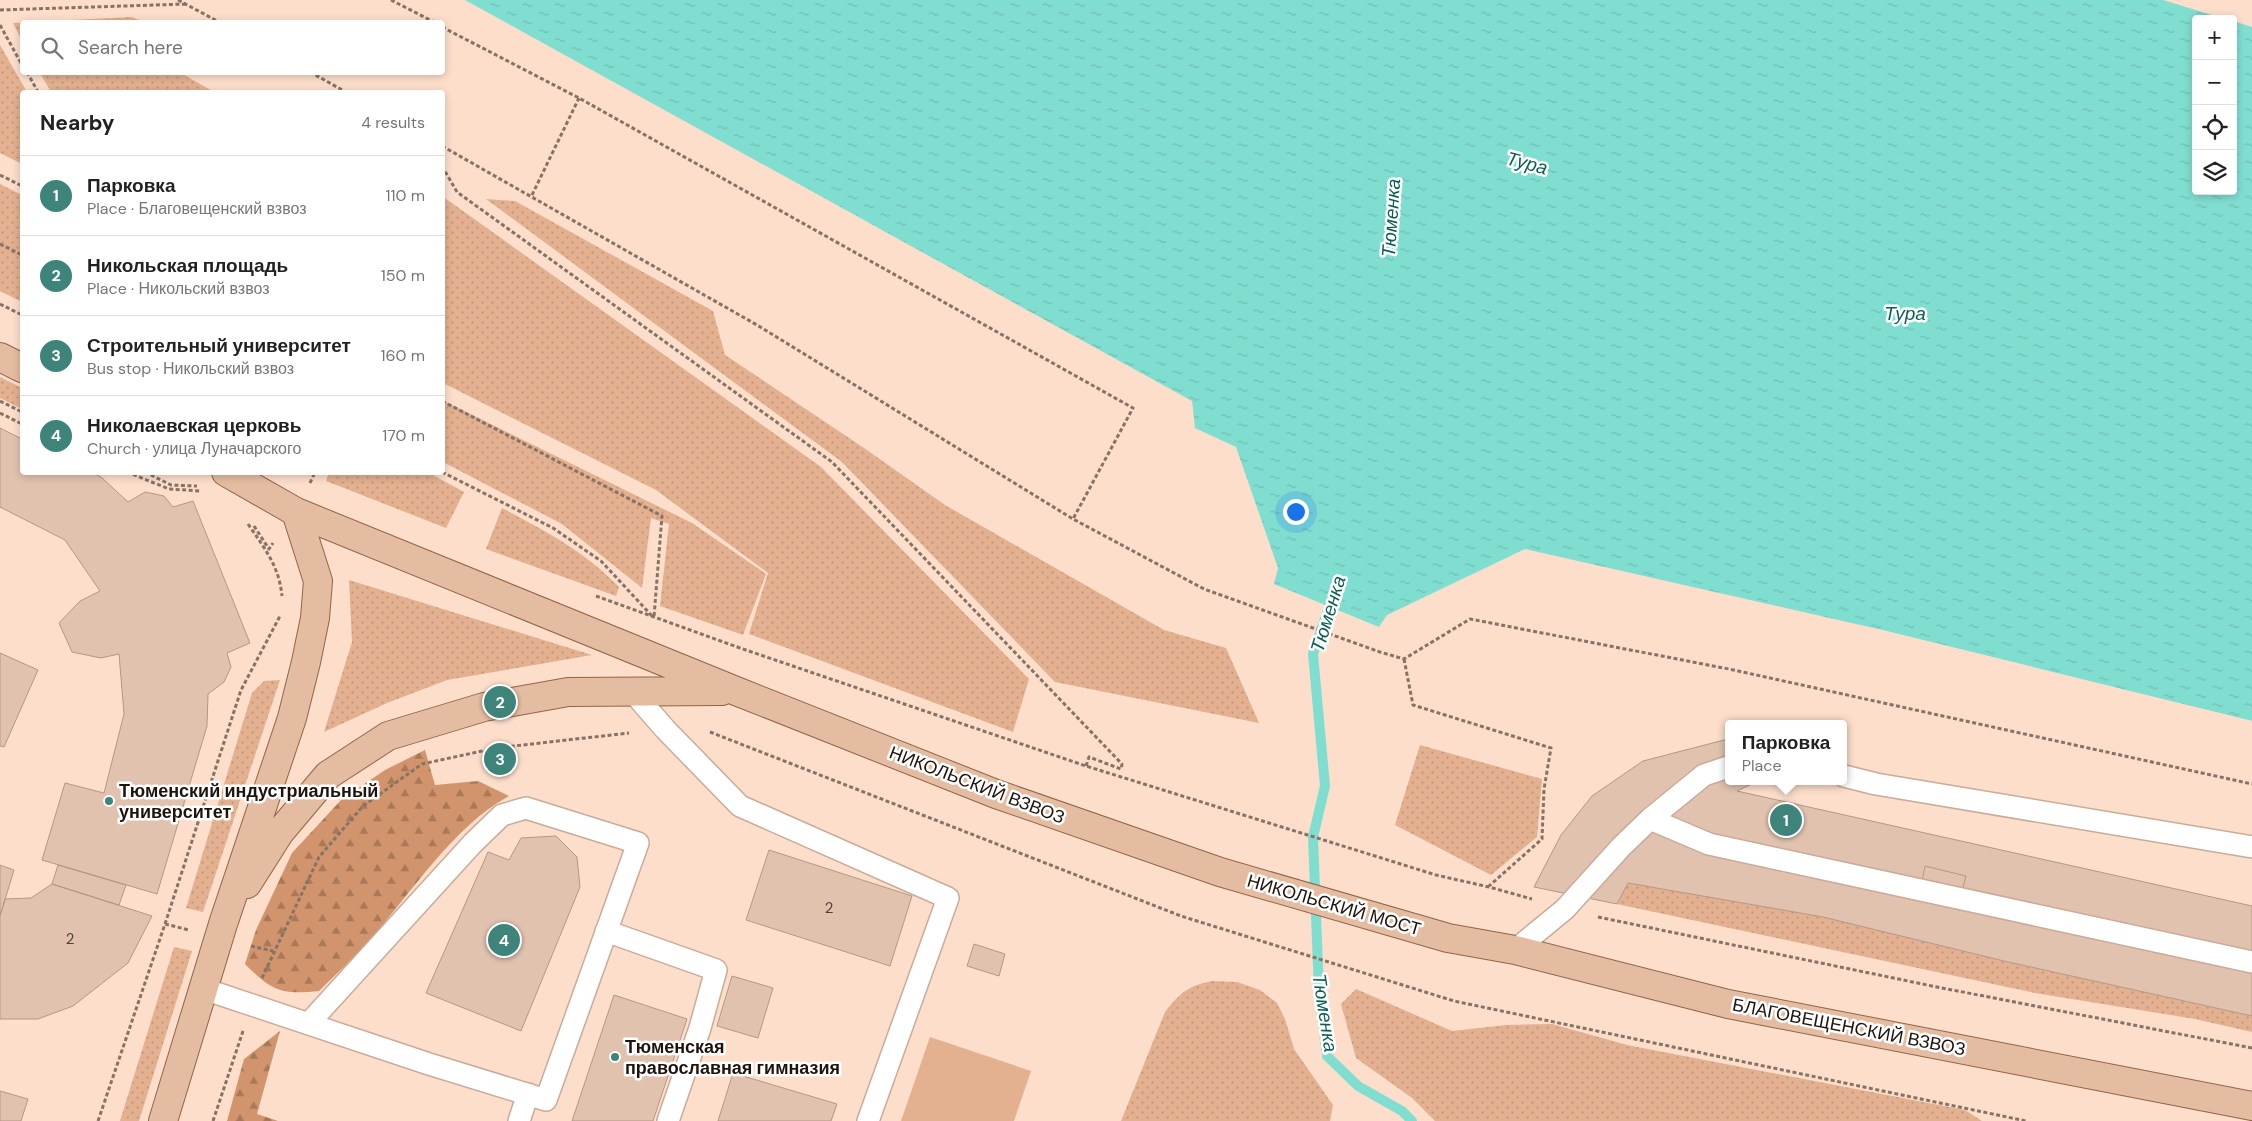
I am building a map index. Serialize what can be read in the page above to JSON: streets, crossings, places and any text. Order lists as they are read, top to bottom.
{
  "streets": {
    "main road": ["НИКОЛЬСКИЙ ВЗВОЗ", "НИКОЛЬСКИЙ МОСТ", "БЛАГОВЕЩЕНСКИЙ ВЗВОЗ"]
  },
  "crossings": [
    ["НИКОЛЬСКИЙ ВЗВОЗ", "НИКОЛЬСКИЙ МОСТ"],
    ["НИКОЛЬСКИЙ МОСТ", "БЛАГОВЕЩЕНСКИЙ ВЗВОЗ"]
  ],
  "water": ["Тура", "Тюменка"],
  "places": ["Тюменский индустриальный университет", "Тюменская православная гимназия"],
  "house_numbers": ["2", "2"],
  "page": {
    "map_buttons": ["+", "−"],
    "search": "Search here",
    "heading": ["Nearby", "4 results"],
    "list": [
      {
        "mark": "1",
        "name": "Парковка",
        "note": "Place · Благовещенский взвоз",
        "value": "110 m"
      },
      {
        "mark": "2",
        "name": "Никольская площадь",
        "note": "Place · Никольский взвоз",
        "value": "150 m"
      },
      {
        "mark": "3",
        "name": "Строительный университет",
        "note": "Bus stop · Никольский взвоз",
        "value": "160 m"
      },
      {
        "mark": "4",
        "name": "Николаевская церковь",
        "note": "Church · улица Луначарского",
        "value": "170 m"
      }
    ],
    "pins": [
      "2",
      "3",
      "1",
      "4"
    ],
    "popup": ["Парковка", "Place"]
  }
}
